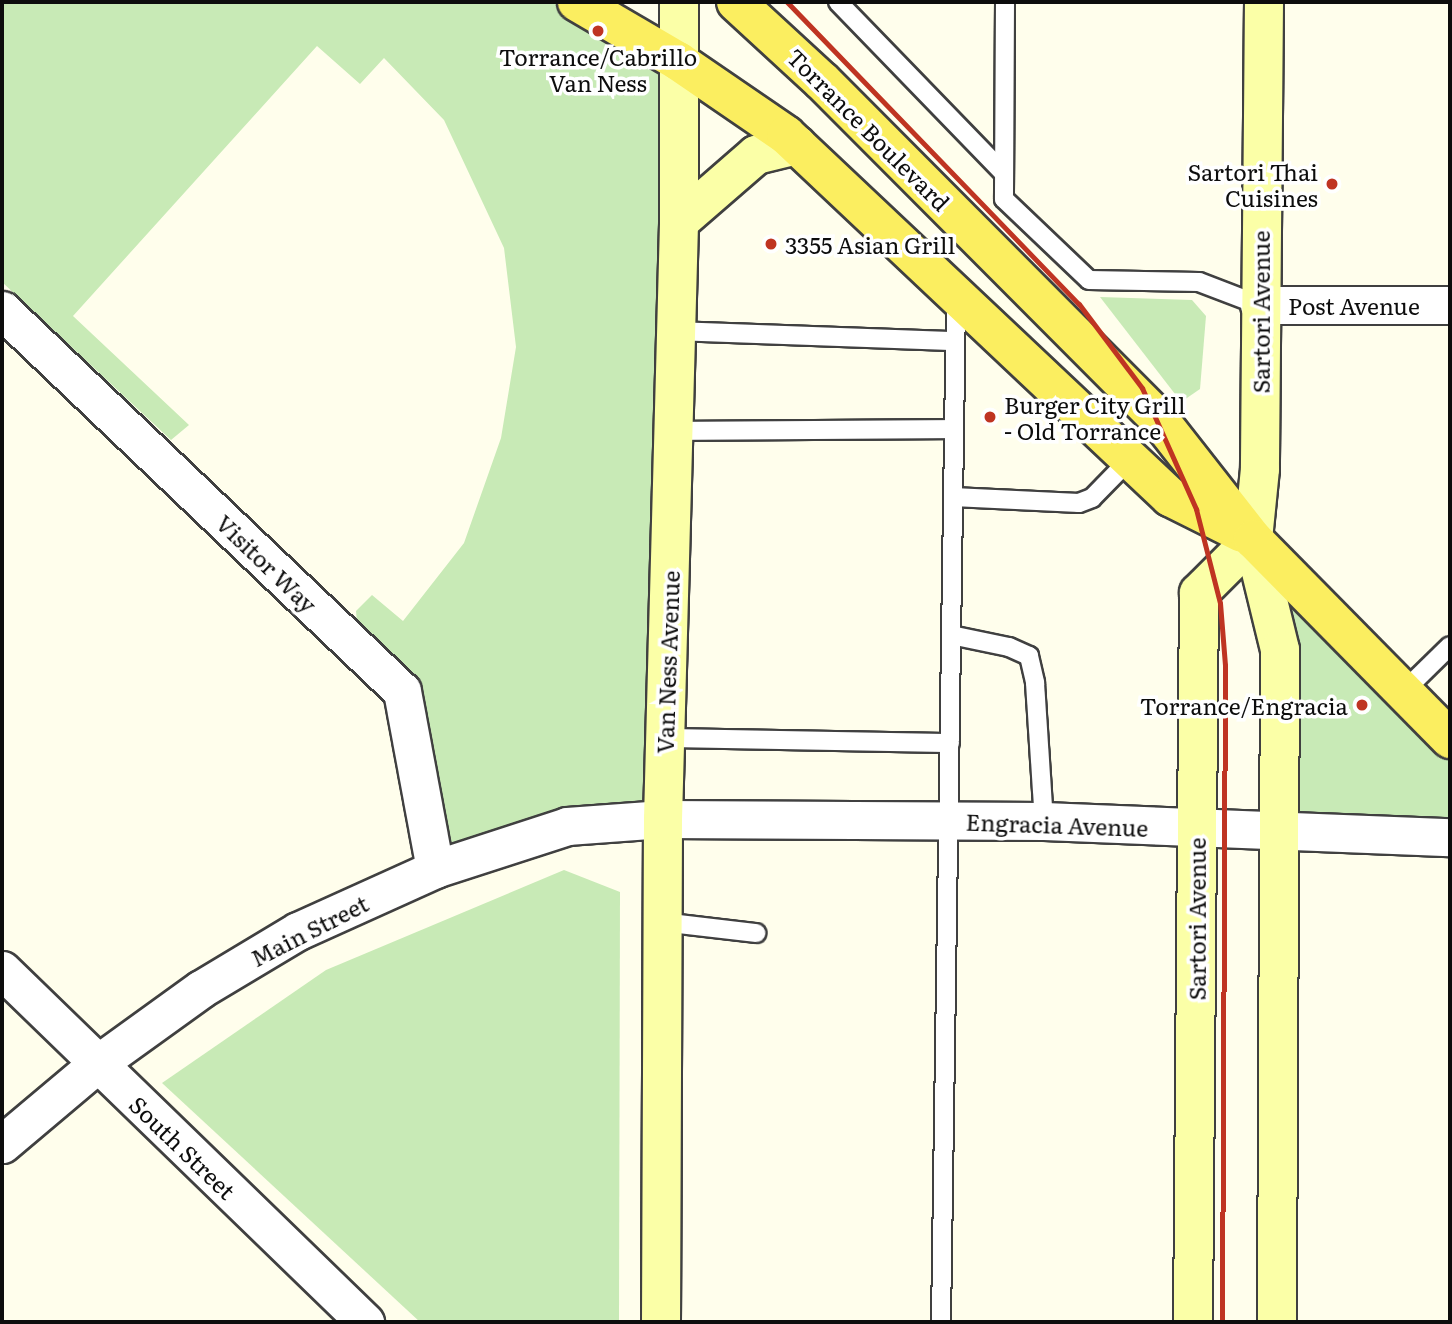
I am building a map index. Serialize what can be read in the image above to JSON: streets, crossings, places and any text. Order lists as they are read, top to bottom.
{
  "streets": {
    "main road": ["Torrance Boulevard"],
    "street": [
      "Post Avenue",
      "Sartori Avenue",
      "Visitor Way",
      "Van Ness Avenue",
      "Engracia Avenue",
      "Main Street",
      "South Street"
    ]
  },
  "crossings": [
    ["Torrance Boulevard", "Sartori Avenue"],
    ["Torrance Boulevard", "Van Ness Avenue"],
    ["Post Avenue", "Sartori Avenue"],
    ["Sartori Avenue", "Engracia Avenue"],
    ["Visitor Way", "Main Street"],
    ["Van Ness Avenue", "Engracia Avenue"],
    ["Van Ness Avenue", "Main Street"],
    ["Engracia Avenue", "Main Street"],
    ["Main Street", "South Street"]
  ],
  "places": [
    "Torrance/Cabrillo Van Ness",
    "Sartori Thai Cuisines",
    "3355 Asian Grill",
    "Burger City Grill - Old Torrance",
    "Torrance/Engracia"
  ]
}
